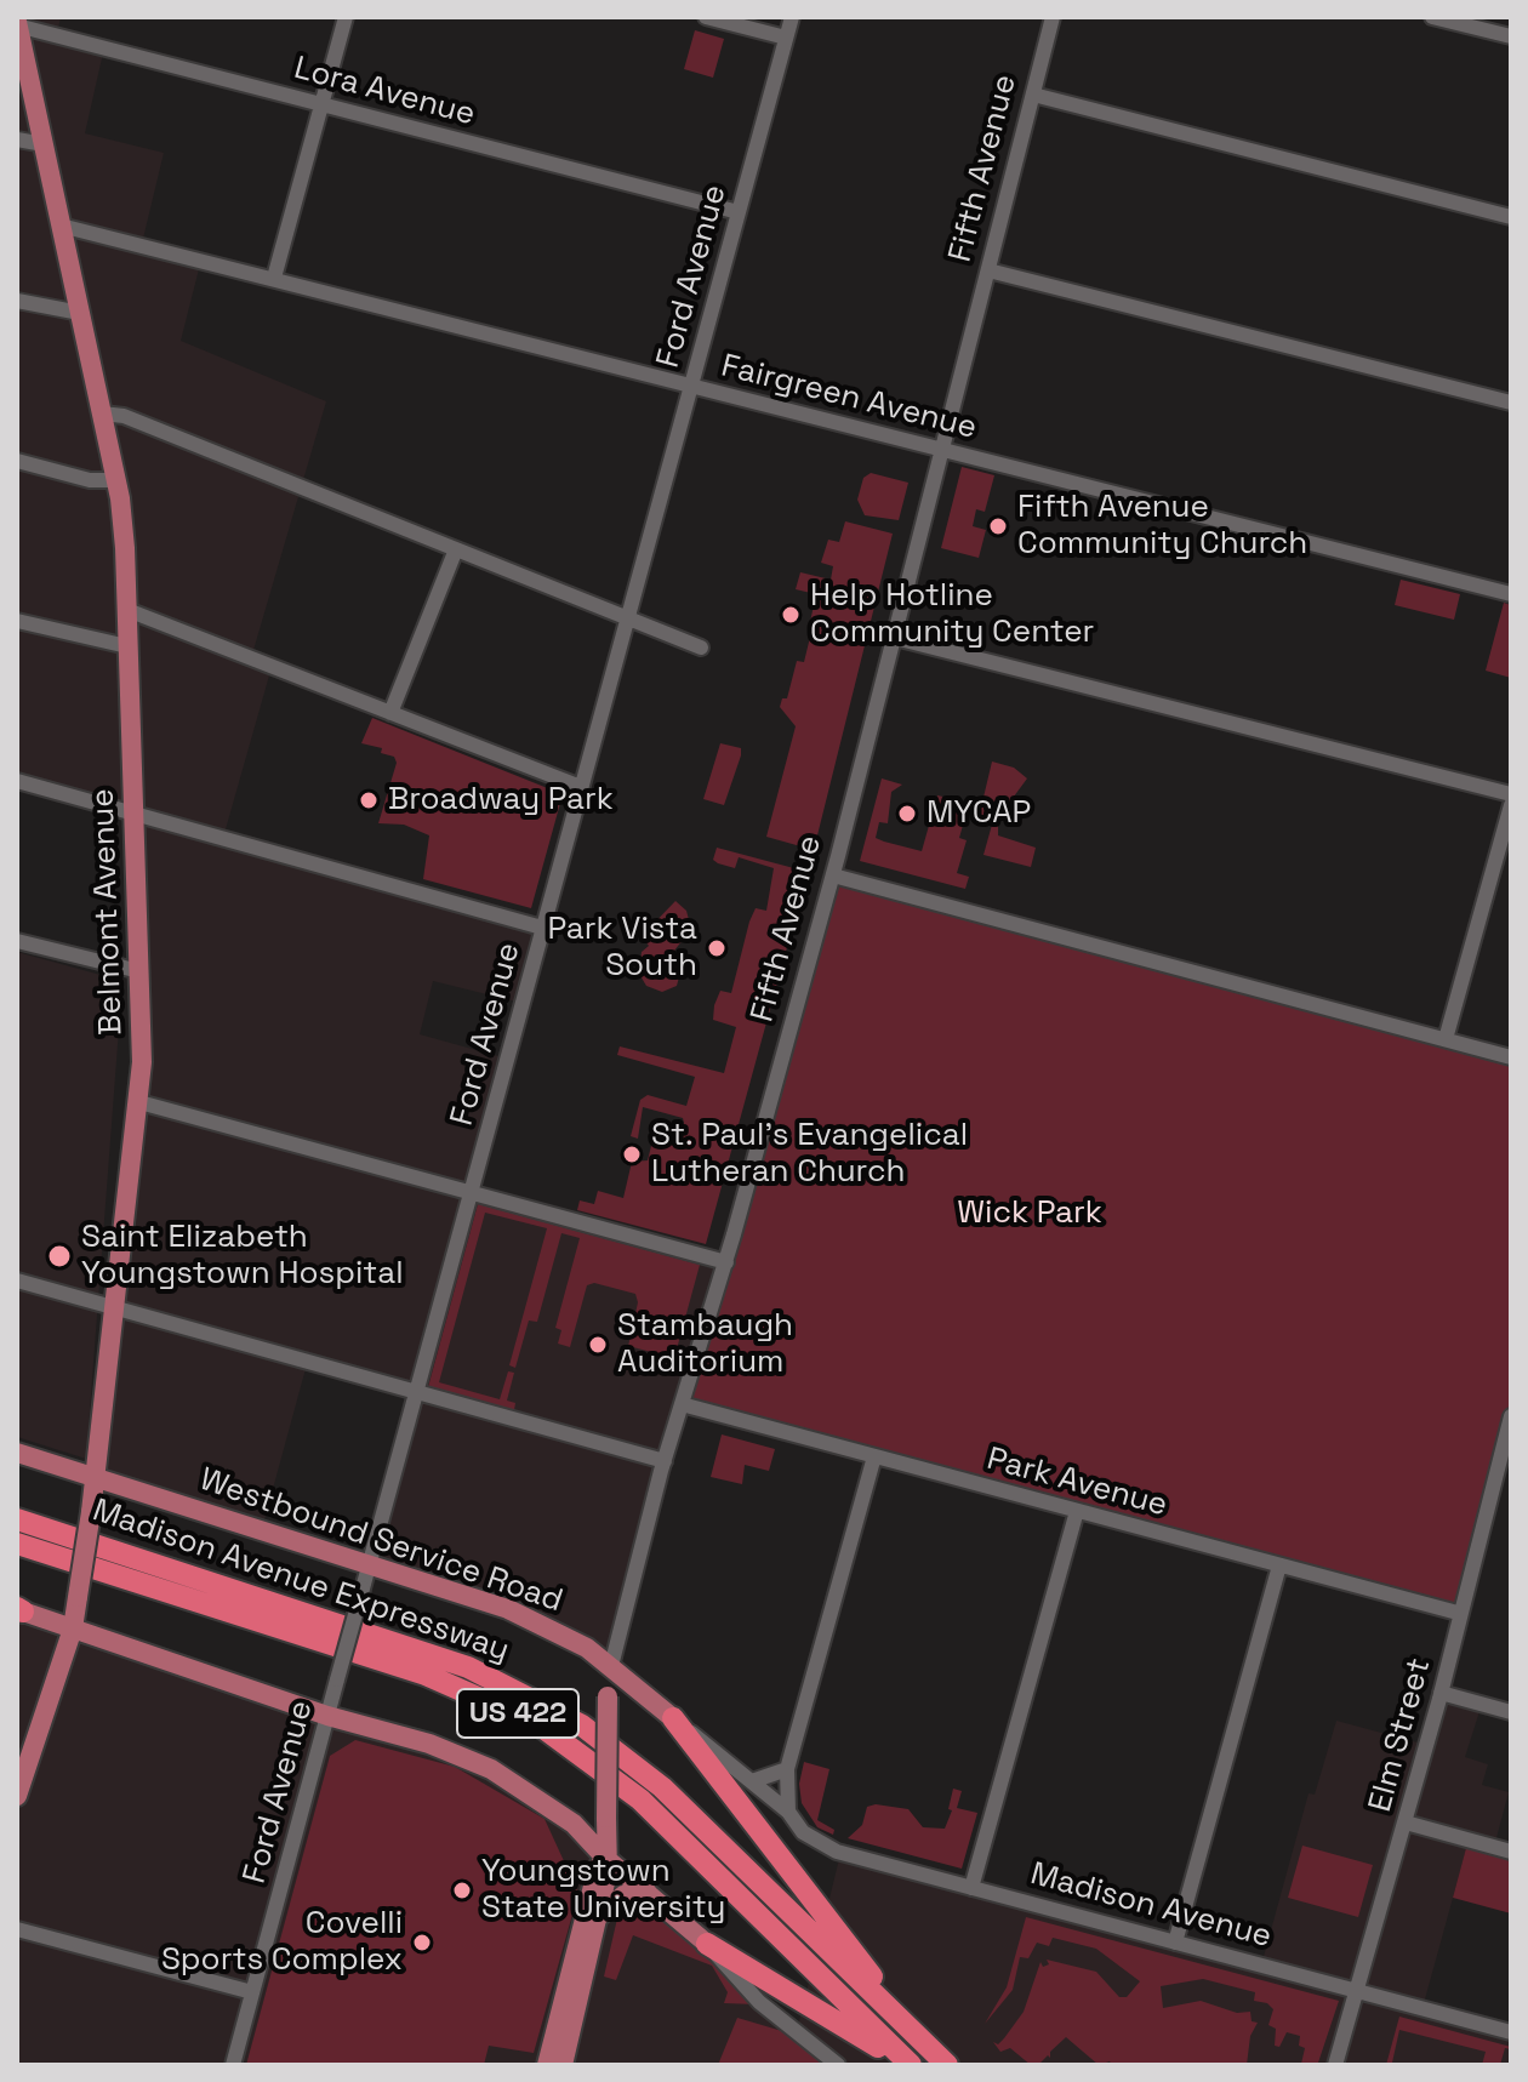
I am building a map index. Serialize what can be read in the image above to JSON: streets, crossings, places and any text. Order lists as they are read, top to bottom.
{
  "streets": {
    "highway": ["Madison Avenue Expressway", "US 422"],
    "main road": ["Fifth Avenue", "Belmont Avenue", "Westbound Service Road"],
    "street": [
      "Lora Avenue",
      "Ford Avenue",
      "Fairgreen Avenue",
      "Park Avenue",
      "Elm Street",
      "Madison Avenue"
    ]
  },
  "crossings": [
    ["Lora Avenue", "Ford Avenue"],
    ["Lora Avenue", "Belmont Avenue"],
    ["Fifth Avenue", "Fairgreen Avenue"],
    ["Fifth Avenue", "Park Avenue"],
    ["Fifth Avenue", "Westbound Service Road"],
    ["Ford Avenue", "Fairgreen Avenue"],
    ["Ford Avenue", "Westbound Service Road"],
    ["Fairgreen Avenue", "Belmont Avenue"],
    ["Belmont Avenue", "Westbound Service Road"],
    ["Park Avenue", "Elm Street"],
    ["Westbound Service Road", "Madison Avenue"],
    ["Elm Street", "Madison Avenue"]
  ],
  "parks": ["Wick Park"],
  "places": [
    "Fifth Avenue Community Church",
    "Help Hotline Community Center",
    "Broadway Park",
    "MYCAP",
    "Park Vista South",
    "St. Paul's Evangelical Lutheran Church",
    "Saint Elizabeth Youngstown Hospital",
    "Stambaugh Auditorium",
    "Youngstown State University",
    "Covelli Sports Complex"
  ]
}
